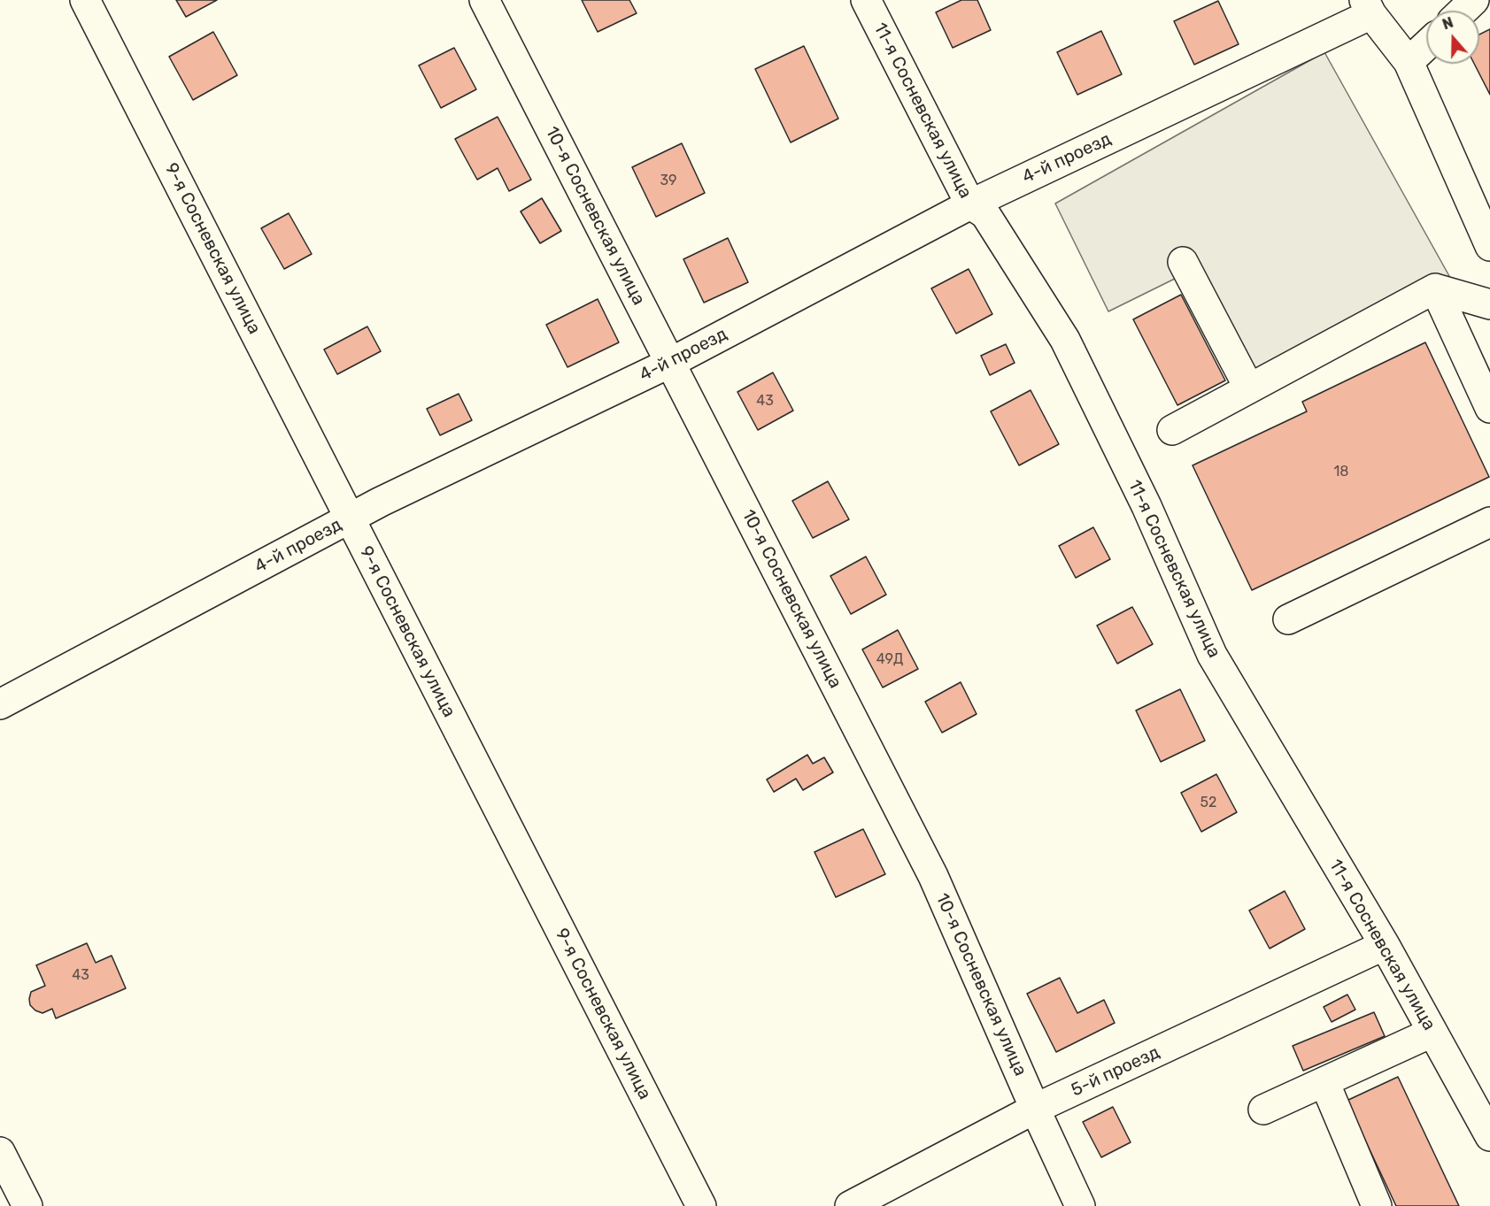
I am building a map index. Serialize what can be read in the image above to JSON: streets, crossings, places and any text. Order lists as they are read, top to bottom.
{
  "streets": {
    "street": [
      "11-я Сосневская улица",
      "4-й проезд",
      "10-я Сосневская улица",
      "9-я Сосневская улица",
      "5-й проезд"
    ]
  },
  "crossings": [
    ["11-я Сосневская улица", "4-й проезд"],
    ["11-я Сосневская улица", "5-й проезд"],
    ["4-й проезд", "10-я Сосневская улица"],
    ["4-й проезд", "9-я Сосневская улица"],
    ["10-я Сосневская улица", "5-й проезд"]
  ],
  "house_numbers": [
    "39",
    "43",
    "18",
    "49Д",
    "52",
    "43"
  ],
  "north": "top"
}
